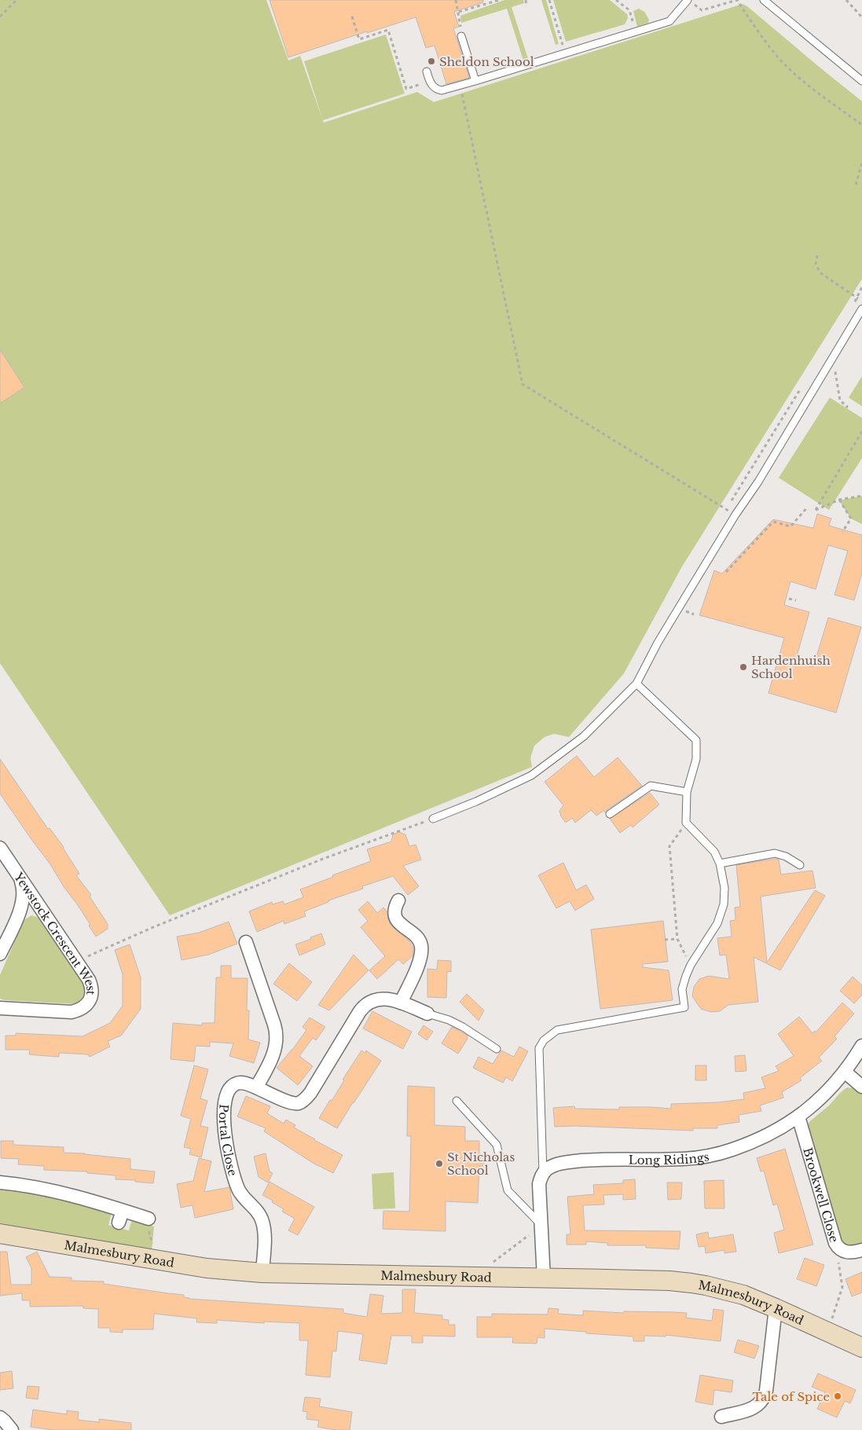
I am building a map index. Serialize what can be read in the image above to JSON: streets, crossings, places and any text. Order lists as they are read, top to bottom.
{
  "streets": {
    "main road": ["Malmesbury Road"],
    "street": [
      "Yewstock Crescent West",
      "Portal Close",
      "Long Ridings",
      "Brookwell Close"
    ]
  },
  "crossings": [
    ["Portal Close", "Malmesbury Road"],
    ["Long Ridings", "Brookwell Close"]
  ],
  "places": [
    "Sheldon School",
    "Hardenhuish School",
    "St Nicholas School",
    "Tale of Spice"
  ]
}
